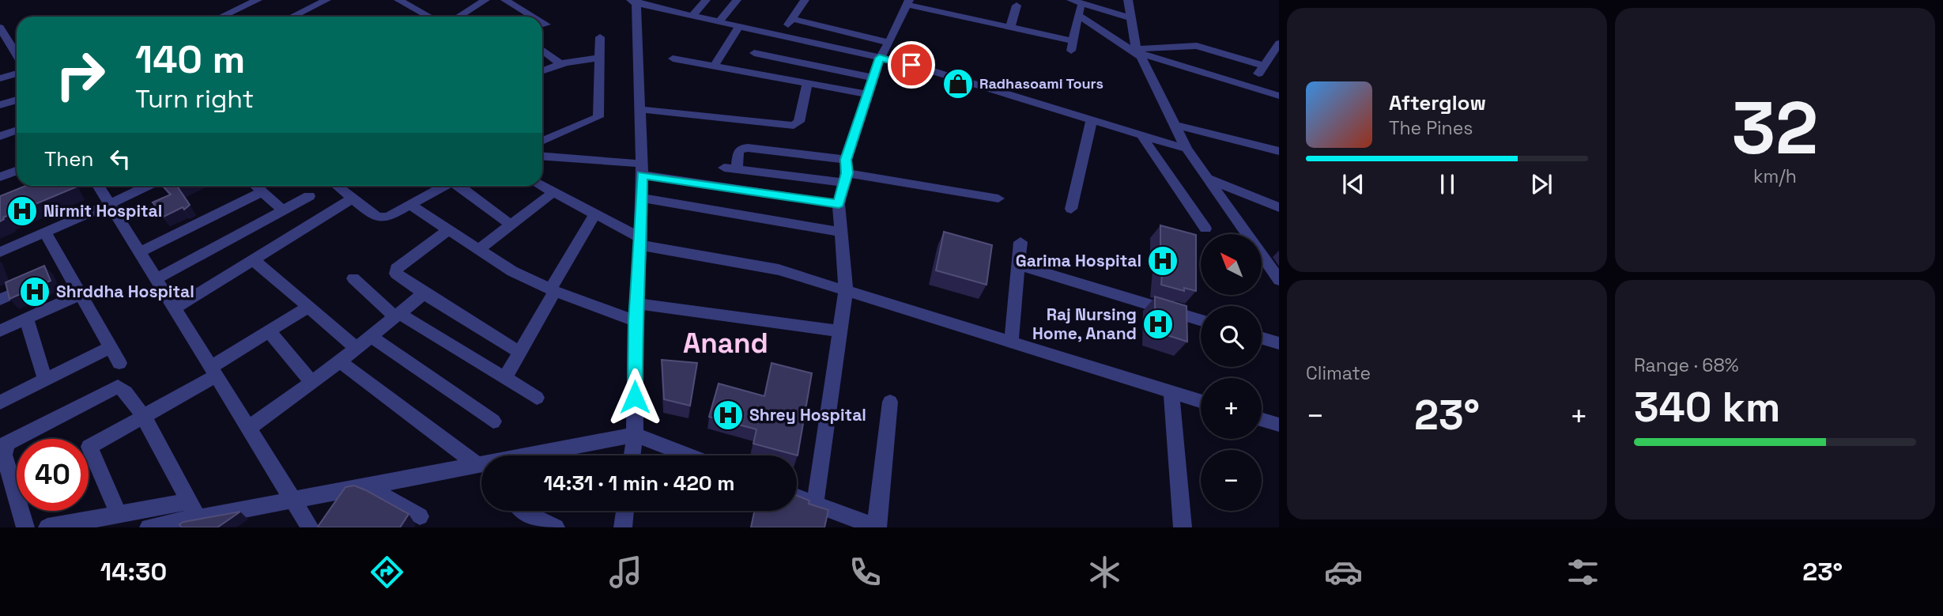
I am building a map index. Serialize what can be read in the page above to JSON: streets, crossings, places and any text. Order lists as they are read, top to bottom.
{
  "districts": ["Anand"],
  "places": {
    "shop": ["Radhasoami Tours"],
    "hospital": [
      "Nirmit Hospital",
      "Garima Hospital",
      "Shrddha Hospital",
      "Raj Nursing Home, Anand",
      "Shrey Hospital"
    ]
  },
  "north": "top left",
  "page": {
    "tile": [
      ["32", "km/h"],
      "Climate",
      ["Range · 68%", "340 km"]
    ],
    "turn": ["140 m", "Turn right"],
    "song": ["Afterglow", "The Pines"],
    "then": "Then",
    "map_buttons": ["+", "−"],
    "heat": ["−", "23°", "+"],
    "limit": "40",
    "trip": "14:31 · 1 min · 420 m",
    "tabs": ["14:30", "23°"]
  }
}
